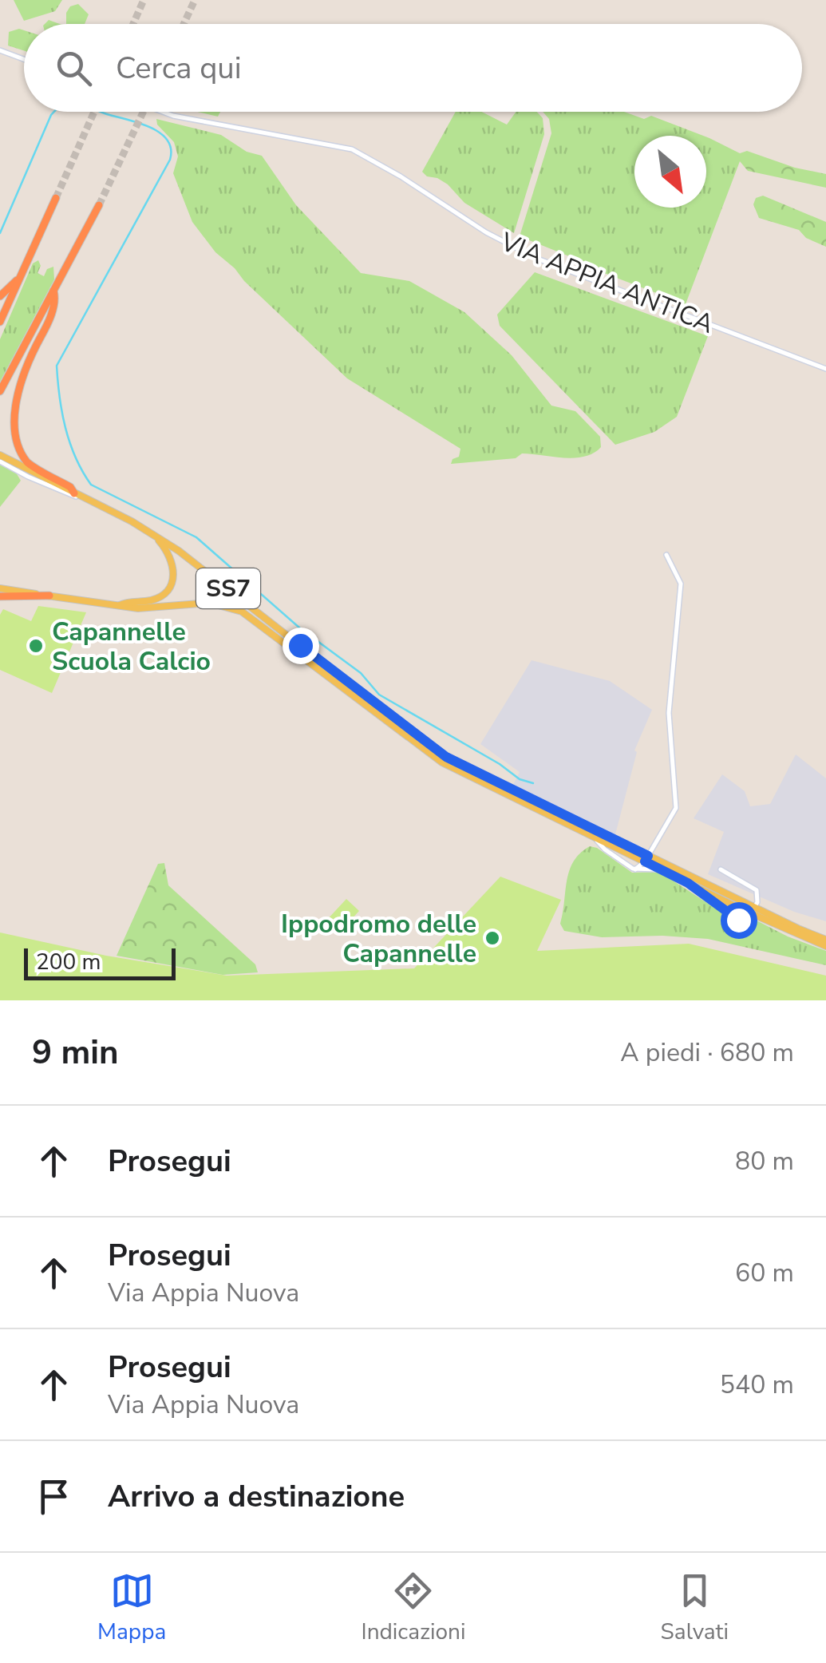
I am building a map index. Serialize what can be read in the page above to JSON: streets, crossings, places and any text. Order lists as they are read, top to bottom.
{
  "streets": {
    "main road": ["SS7"],
    "street": ["VIA APPIA ANTICA"]
  },
  "places": ["Capannelle Scuola Calcio", "Ippodromo delle Capannelle"],
  "scale_bar": "200 m",
  "north": "bottom right",
  "page": {
    "search": "Cerca qui",
    "scale": "200 m",
    "heading": ["9 min", "A piedi · 680 m"],
    "list": [
      ["Prosegui", "80 m"],
      ["Prosegui", "Via Appia Nuova", "60 m"],
      ["Prosegui", "Via Appia Nuova", "540 m"],
      "Arrivo a destinazione"
    ],
    "nav": ["Mappa", "Indicazioni", "Salvati"]
  }
}
